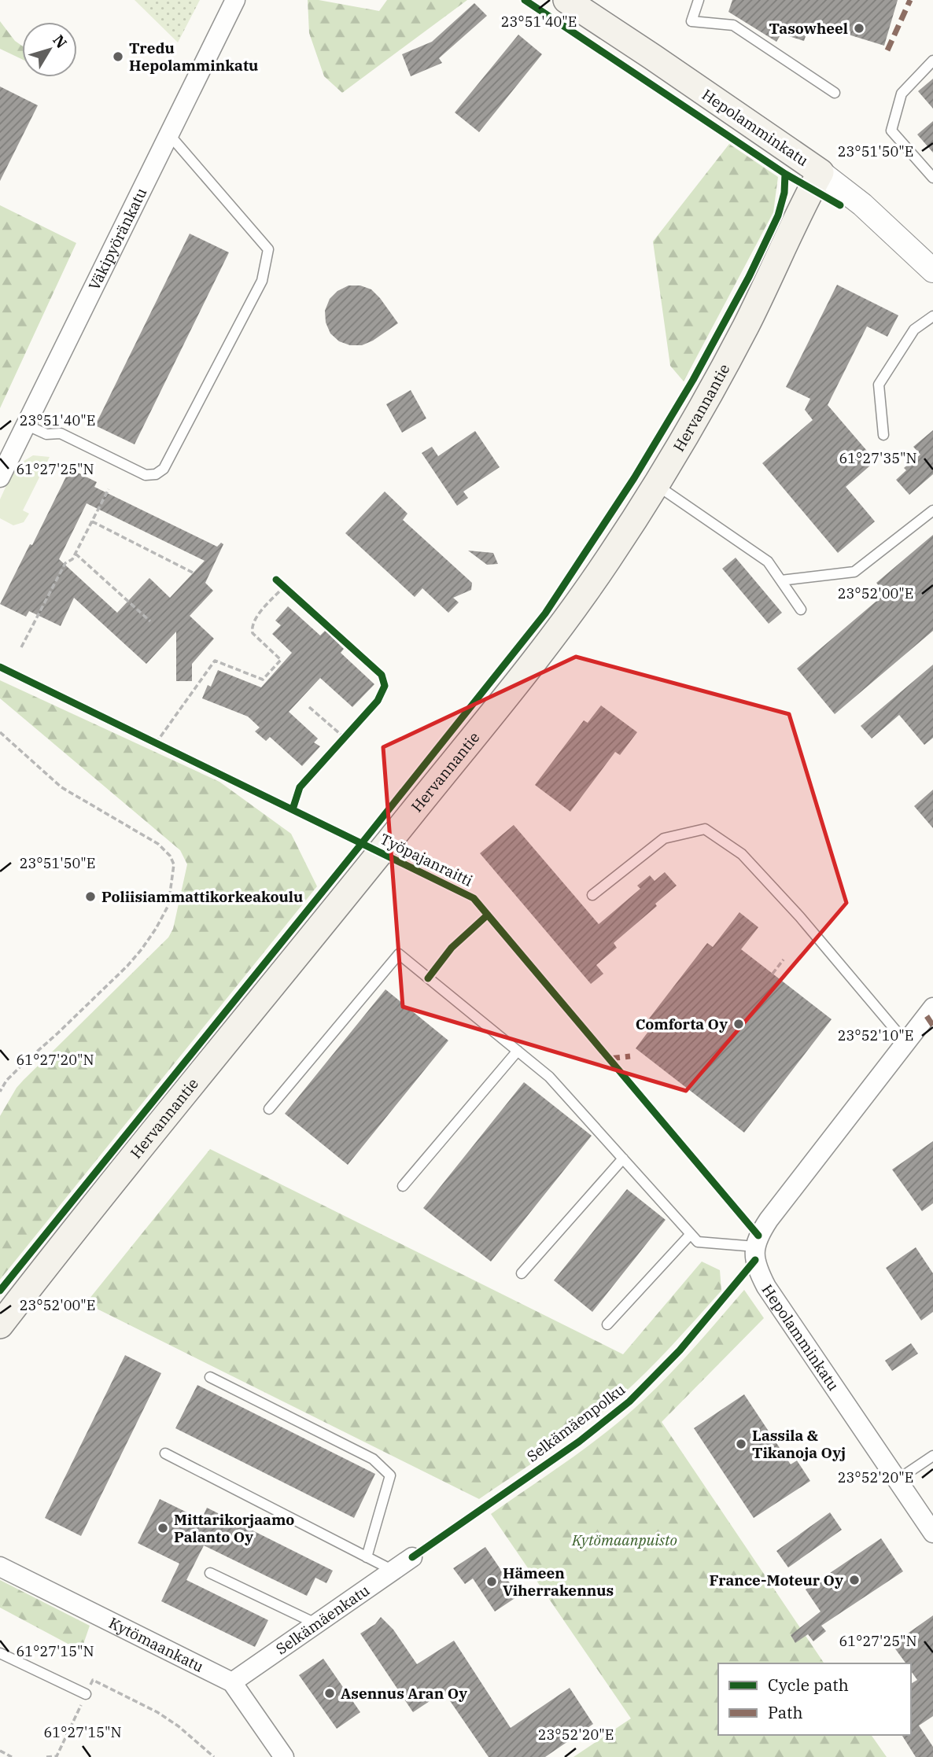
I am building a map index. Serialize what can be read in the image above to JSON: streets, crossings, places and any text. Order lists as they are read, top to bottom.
{
  "streets": {
    "main road": ["Hepolamminkatu", "Hervannantie"],
    "street": ["Väkipyöränkatu", "Selkämäenkatu", "Kytömaankatu"],
    "cycle path": ["Työpajanraitti", "Selkämäenpolku"]
  },
  "crossings": [
    ["Hepolamminkatu", "Hervannantie"],
    ["Selkämäenkatu", "Kytömaankatu"]
  ],
  "parks": ["Kytömaanpuisto"],
  "places": [
    "Tasowheel",
    "Tredu Hepolamminkatu",
    "Poliisiammattikorkeakoulu",
    "Comforta Oy",
    "Lassila & Tikanoja Oyj",
    "Mittarikorjaamo Palanto Oy",
    "France-Moteur Oy",
    "Hämeen Viherrakennus",
    "Asennus Aran Oy"
  ],
  "legend": ["Cycle path", "Path"],
  "north": "top right",
  "coordinates": [
    "23°51'40\"E",
    "23°51'50\"E",
    "61°27'35\"N",
    "61°27'25\"N",
    "23°52'00\"E",
    "23°52'10\"E",
    "61°27'20\"N",
    "23°52'20\"E",
    "61°27'15\"N"
  ]
}
